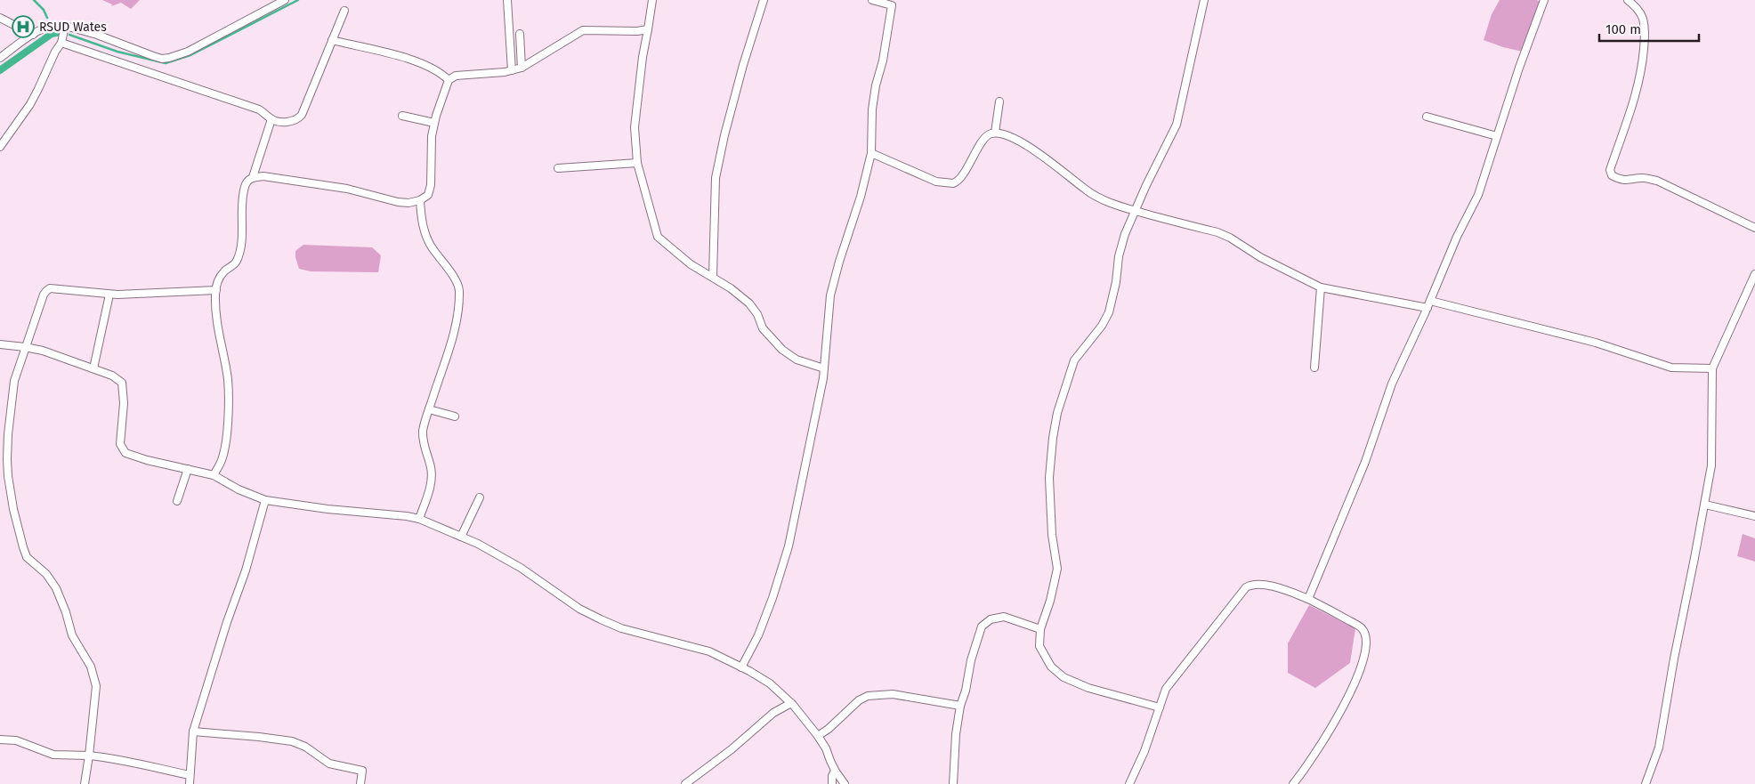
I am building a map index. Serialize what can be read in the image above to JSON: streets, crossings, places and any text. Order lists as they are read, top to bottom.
{
  "places": {
    "hospital": ["RSUD Wates"]
  },
  "scale_bar": "100 m"
}
